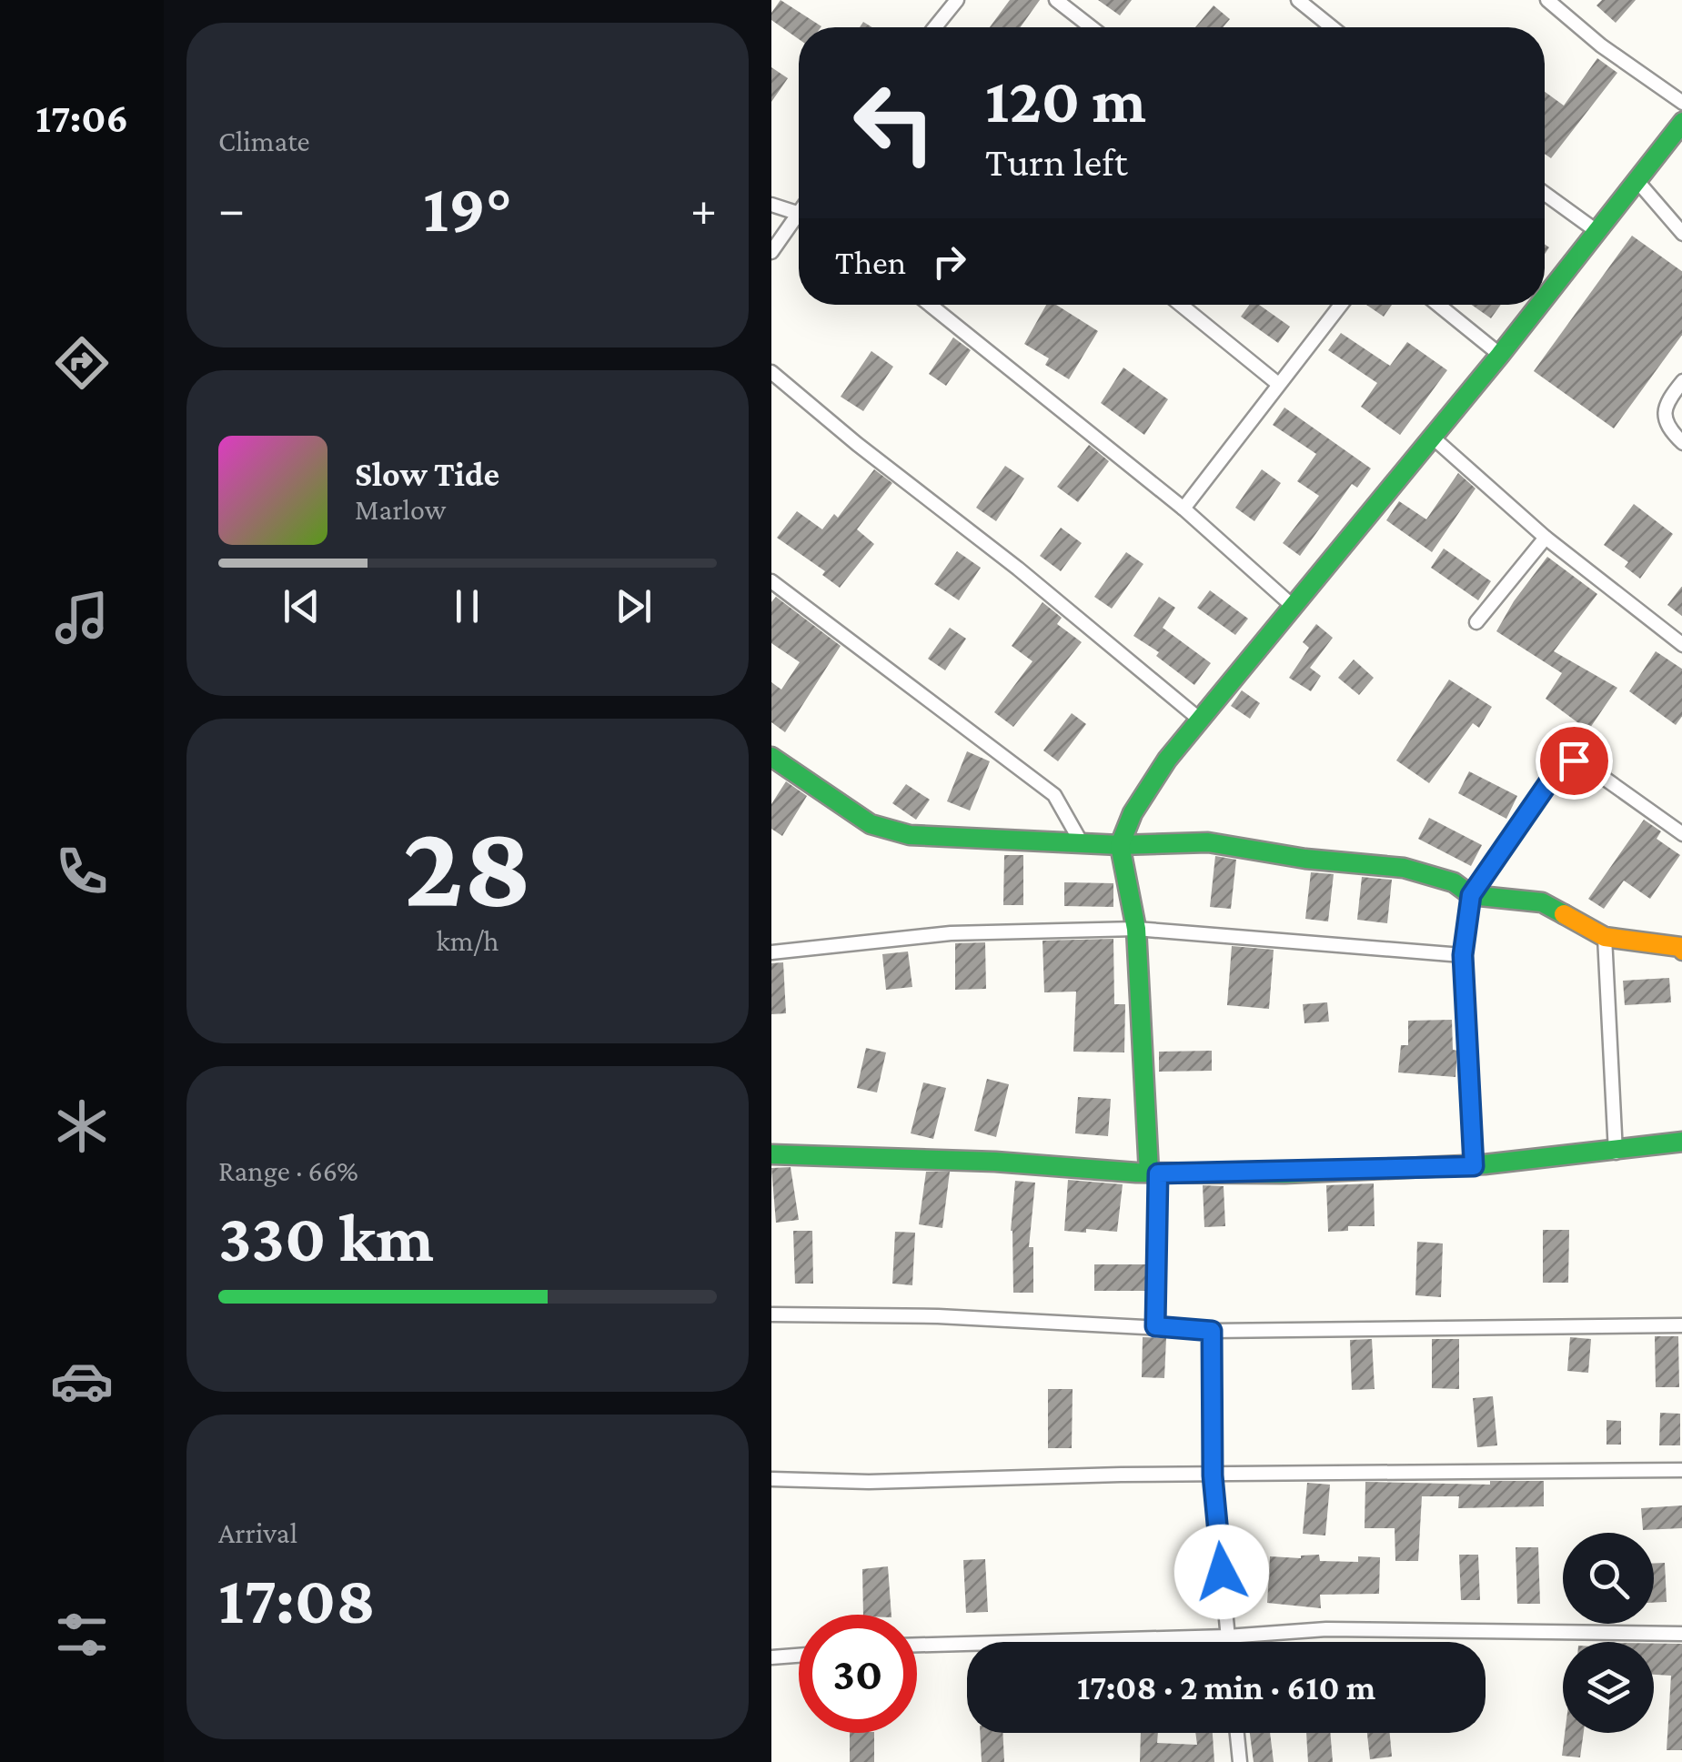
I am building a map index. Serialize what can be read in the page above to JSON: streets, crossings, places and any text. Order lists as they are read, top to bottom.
{
  "page": {
    "tabs": "17:06",
    "tile": [
      "Climate",
      ["28", "km/h"],
      ["Range · 66%", "330 km"],
      ["Arrival", "17:08"]
    ],
    "turn": ["120 m", "Turn left"],
    "heat": ["−", "19°", "+"],
    "then": "Then",
    "song": ["Slow Tide", "Marlow"],
    "limit": "30",
    "trip": "17:08 · 2 min · 610 m"
  }
}
